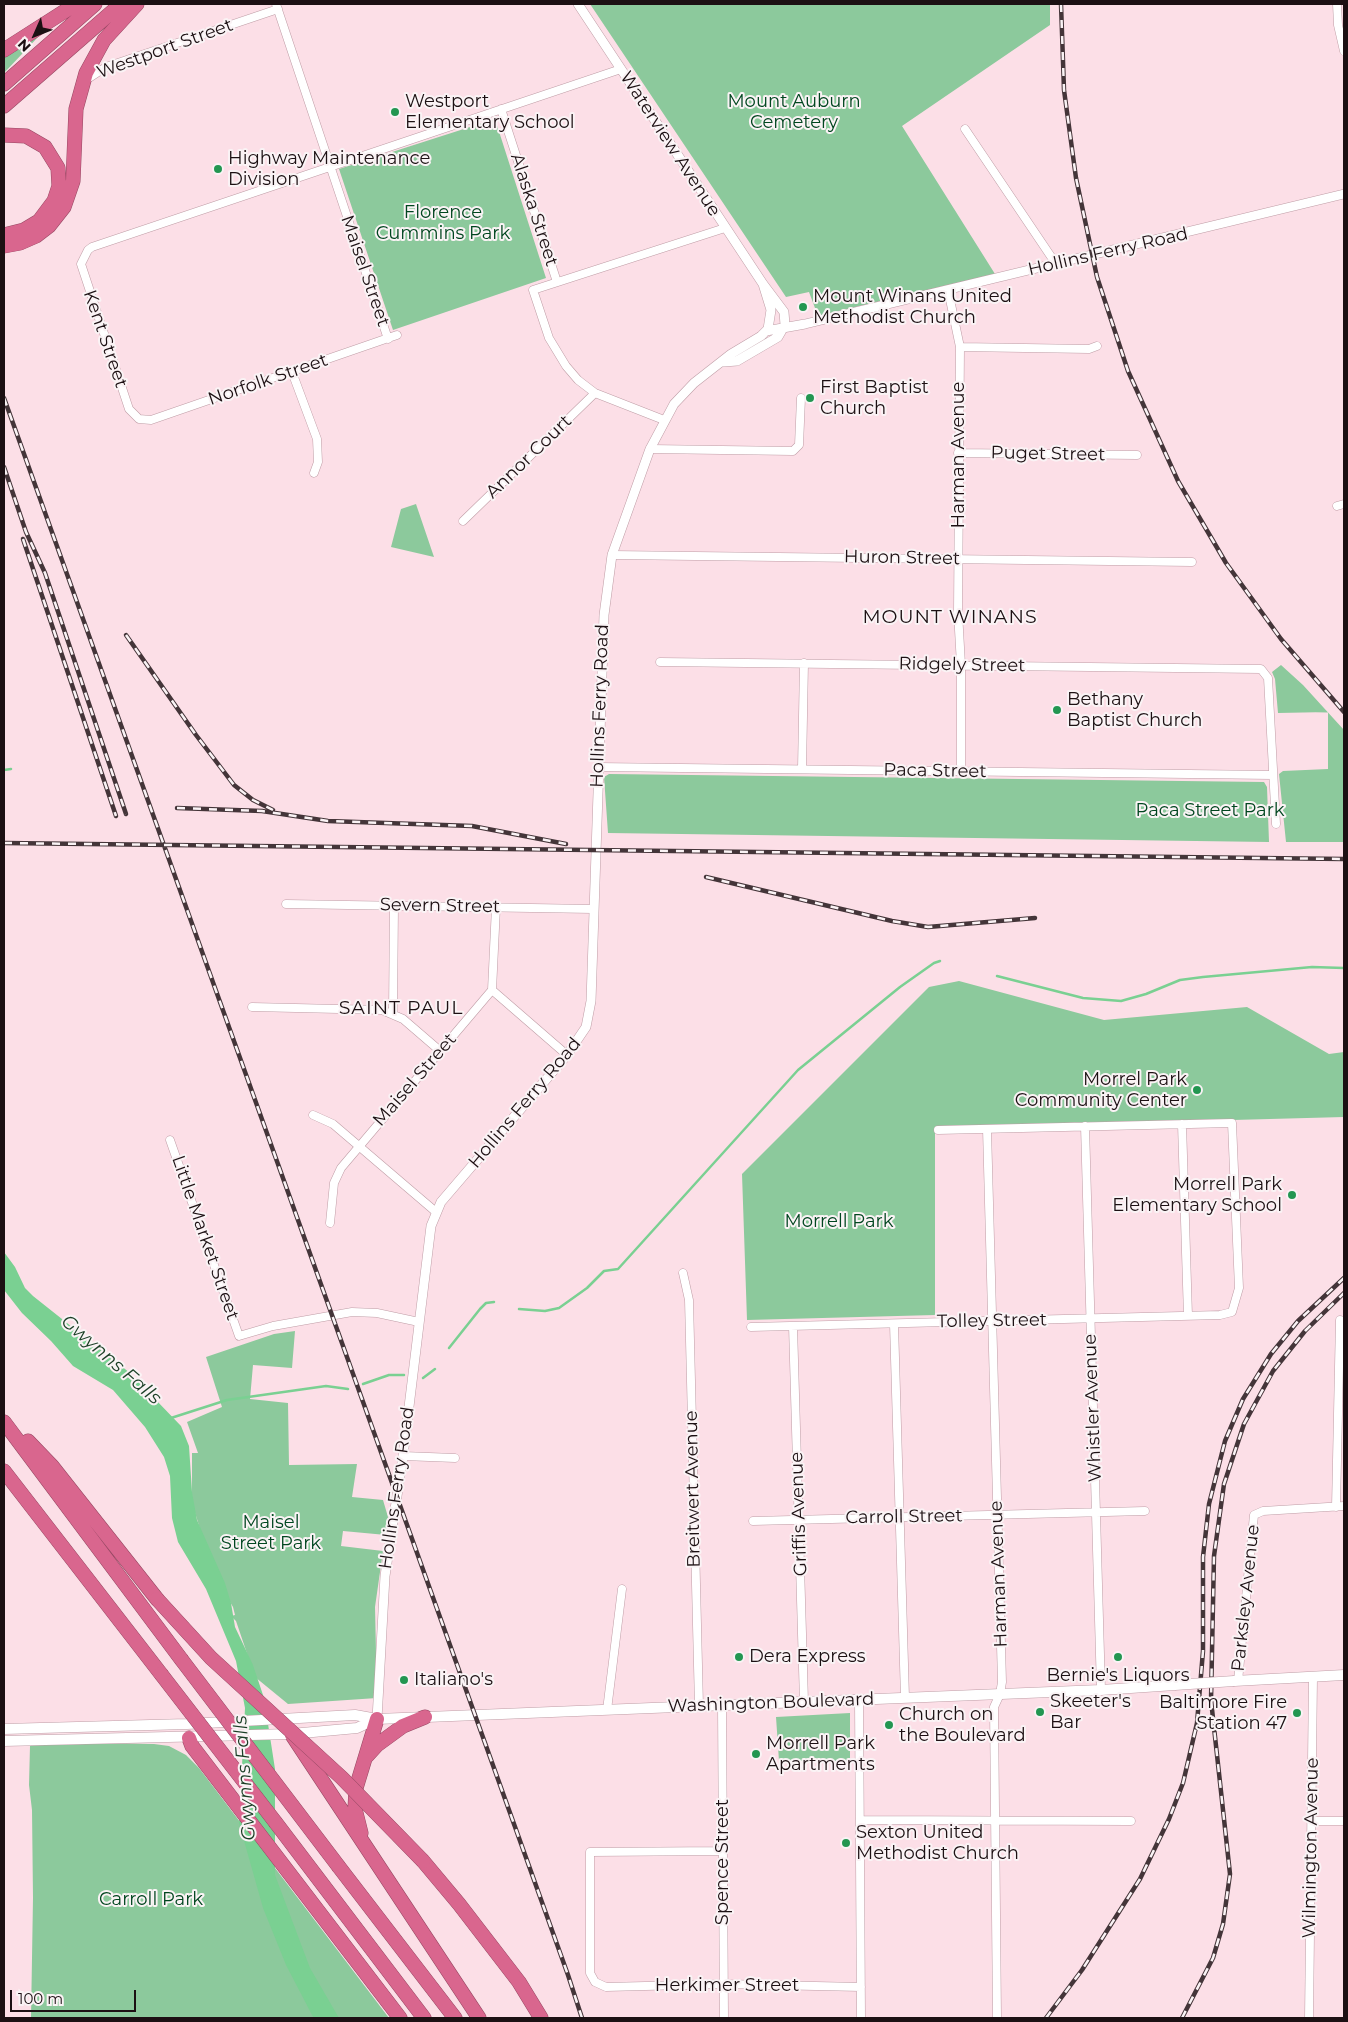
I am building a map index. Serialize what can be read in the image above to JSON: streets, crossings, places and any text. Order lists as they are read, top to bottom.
{
  "streets": {
    "main road": ["Washington Boulevard"],
    "street": [
      "Westport Street",
      "Waterview Avenue",
      "Alaska Street",
      "Hollins Ferry Road",
      "Maisel Street",
      "Kent Street",
      "Norfolk Street",
      "Puget Street",
      "Harman Avenue",
      "Annor Court",
      "Huron Street",
      "Ridgely Street",
      "Paca Street",
      "Severn Street",
      "Little Market Street",
      "Tolley Street",
      "Whistler Avenue",
      "Breitwert Avenue",
      "Griffis Avenue",
      "Carroll Street",
      "Parksley Avenue",
      "Wilmington Avenue",
      "Spence Street",
      "Herkimer Street"
    ]
  },
  "crossings": [
    ["Westport Street", "Maisel Street"],
    ["Waterview Avenue", "Hollins Ferry Road"],
    ["Hollins Ferry Road", "Harman Avenue"],
    ["Hollins Ferry Road", "Huron Street"],
    ["Hollins Ferry Road", "Paca Street"],
    ["Hollins Ferry Road", "Severn Street"],
    ["Hollins Ferry Road", "Little Market Street"],
    ["Hollins Ferry Road", "Washington Boulevard"],
    ["Maisel Street", "Kent Street"],
    ["Maisel Street", "Norfolk Street"],
    ["Kent Street", "Norfolk Street"],
    ["Puget Street", "Harman Avenue"],
    ["Harman Avenue", "Huron Street"],
    ["Harman Avenue", "Ridgely Street"],
    ["Harman Avenue", "Paca Street"],
    ["Harman Avenue", "Tolley Street"],
    ["Harman Avenue", "Carroll Street"],
    ["Harman Avenue", "Washington Boulevard"],
    ["Ridgely Street", "Paca Street"],
    ["Tolley Street", "Whistler Avenue"],
    ["Tolley Street", "Griffis Avenue"],
    ["Whistler Avenue", "Carroll Street"],
    ["Whistler Avenue", "Washington Boulevard"],
    ["Breitwert Avenue", "Washington Boulevard"],
    ["Griffis Avenue", "Carroll Street"],
    ["Griffis Avenue", "Washington Boulevard"],
    ["Parksley Avenue", "Washington Boulevard"],
    ["Washington Boulevard", "Wilmington Avenue"],
    ["Washington Boulevard", "Spence Street"],
    ["Spence Street", "Herkimer Street"]
  ],
  "districts": ["MOUNT WINANS", "SAINT PAUL"],
  "water": ["Gwynns Falls"],
  "parks": [
    "Mount Auburn Cemetery",
    "Florence Cummins Park",
    "Paca Street Park",
    "Morrell Park",
    "Maisel Street Park",
    "Carroll Park"
  ],
  "places": [
    "Westport Elementary School",
    "Highway Maintenance Division",
    "Mount Winans United Methodist Church",
    "First Baptist Church",
    "Bethany Baptist Church",
    "Morrel Park Community Center",
    "Morrell Park Elementary School",
    "Dera Express",
    "Bernie's Liquors",
    "Italiano's",
    "Skeeter's Bar",
    "Baltimore Fire Station 47",
    "Church on the Boulevard",
    "Morrell Park Apartments",
    "Sexton United Methodist Church"
  ],
  "scale_bar": "100 m",
  "north": "bottom left"
}
